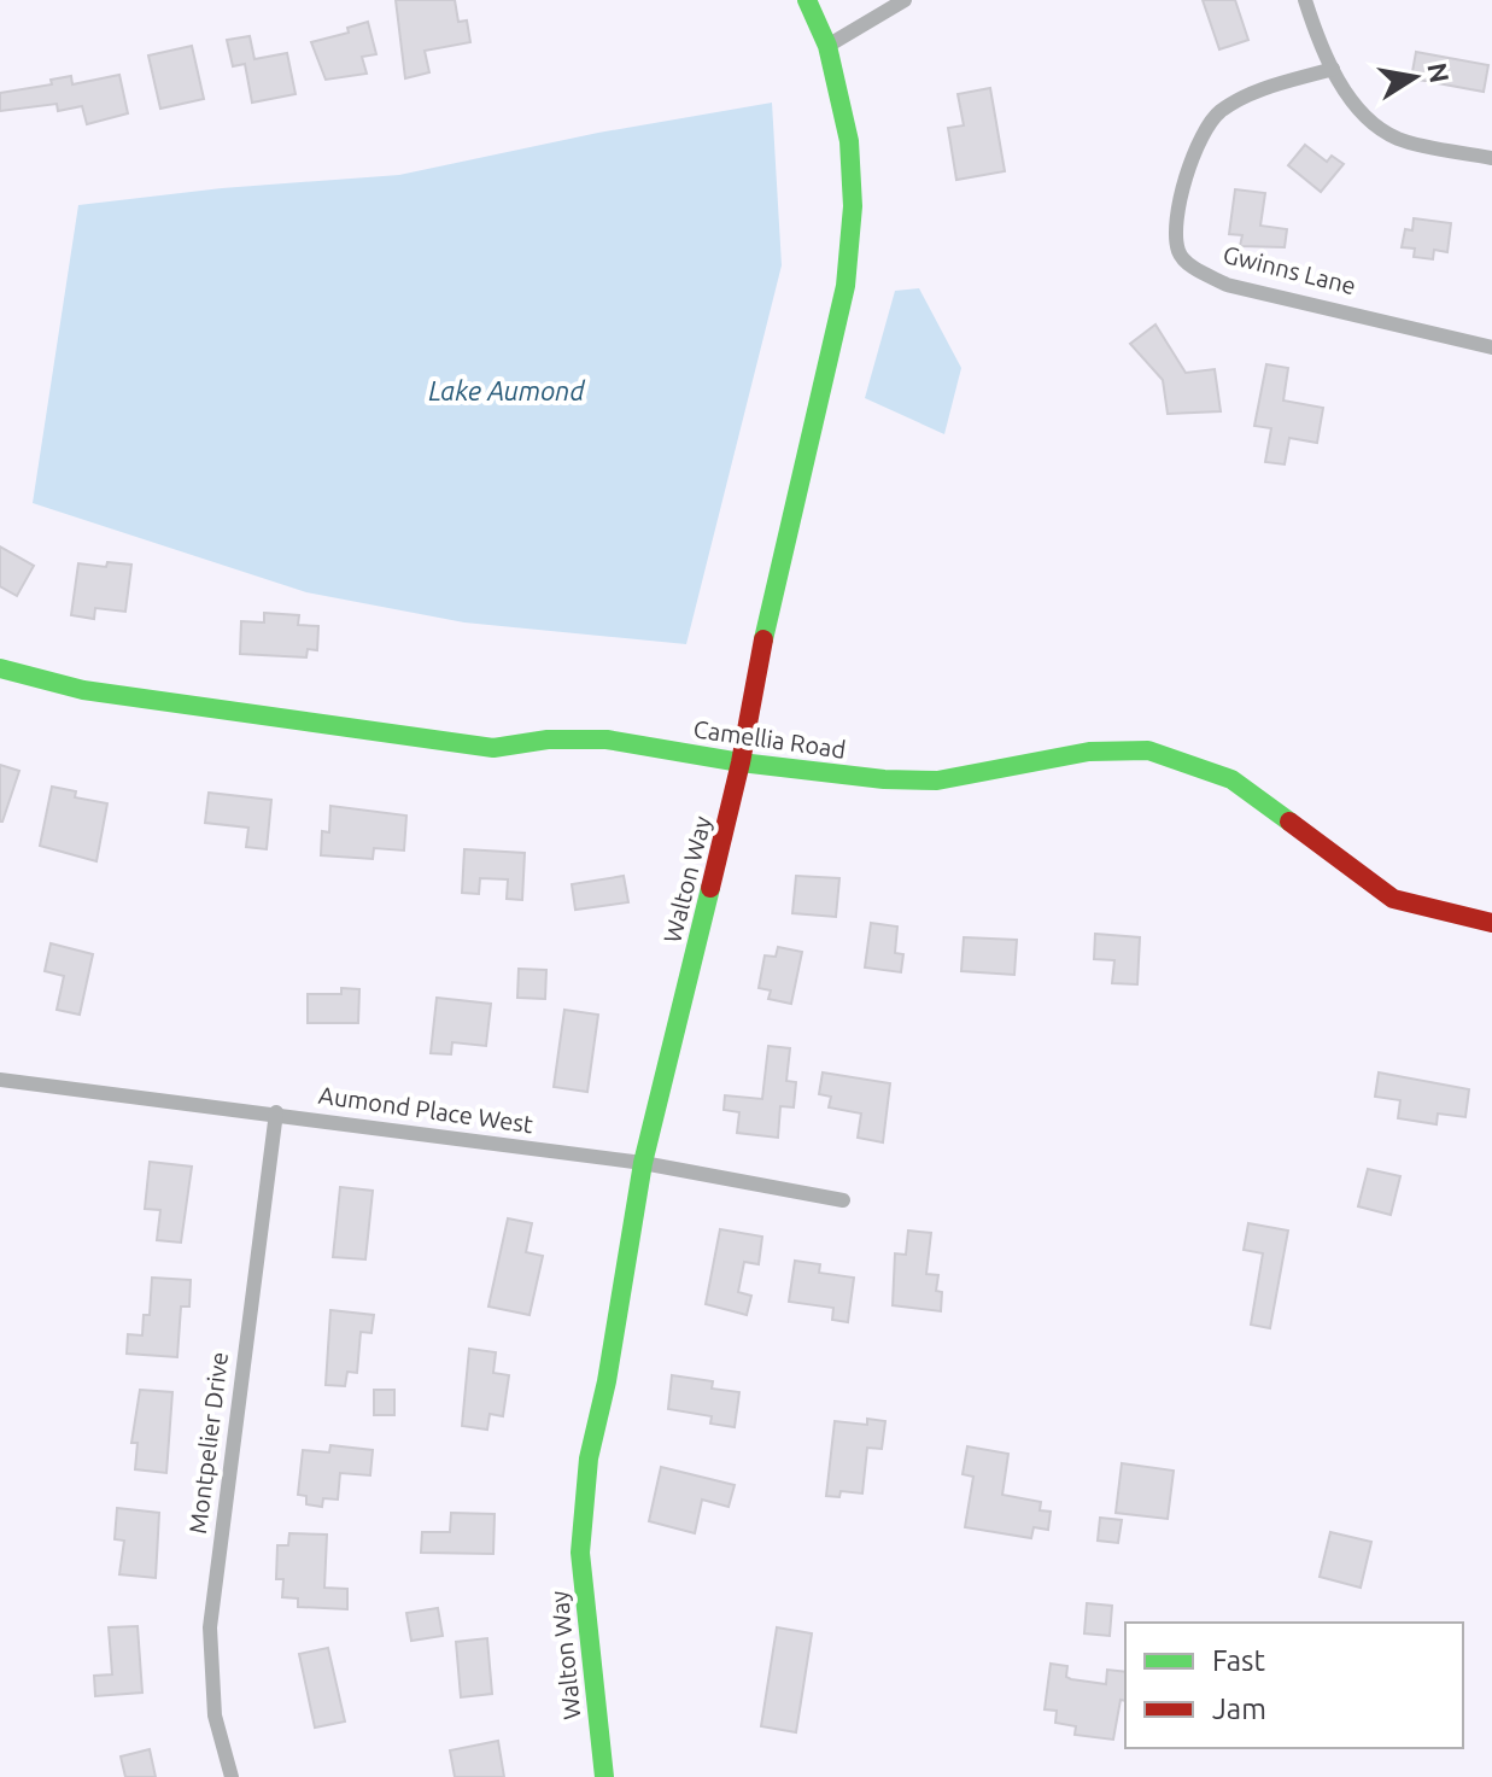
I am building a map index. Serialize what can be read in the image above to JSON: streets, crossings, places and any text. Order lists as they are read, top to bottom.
{
  "streets": {
    "main road": ["Camellia Road", "Walton Way"],
    "street": ["Gwinns Lane", "Aumond Place West", "Montpelier Drive"]
  },
  "crossings": [
    ["Camellia Road", "Walton Way"],
    ["Walton Way", "Aumond Place West"],
    ["Aumond Place West", "Montpelier Drive"]
  ],
  "water": ["Lake Aumond"],
  "legend": ["Fast", "Jam"],
  "north": "right"
}
